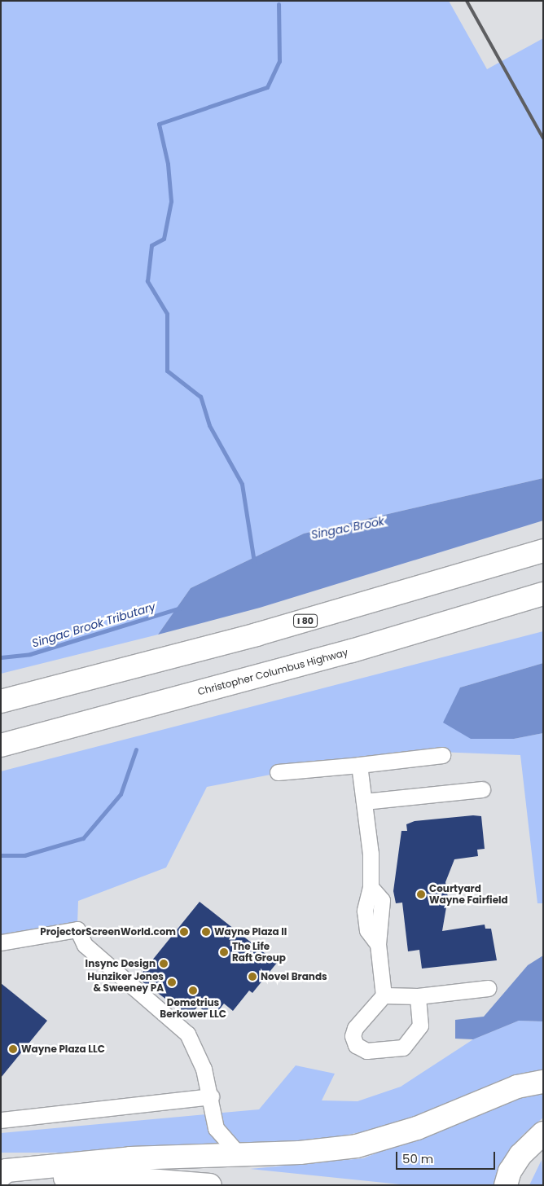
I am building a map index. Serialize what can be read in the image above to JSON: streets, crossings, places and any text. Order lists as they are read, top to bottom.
{
  "streets": {
    "highway": ["I 80", "Christopher Columbus Highway"]
  },
  "water": ["Singac Brook", "Singac Brook Tributary"],
  "places": [
    "Courtyard Wayne Fairfield",
    "ProjectorScreenWorld.com",
    "Wayne Plaza II",
    "The Life Raft Group",
    "Insync Design",
    "Novel Brands",
    "Hunziker Jones & Sweeney PA",
    "Demetrius Berkower LLC",
    "Wayne Plaza LLC"
  ],
  "scale_bar": "50 m"
}
